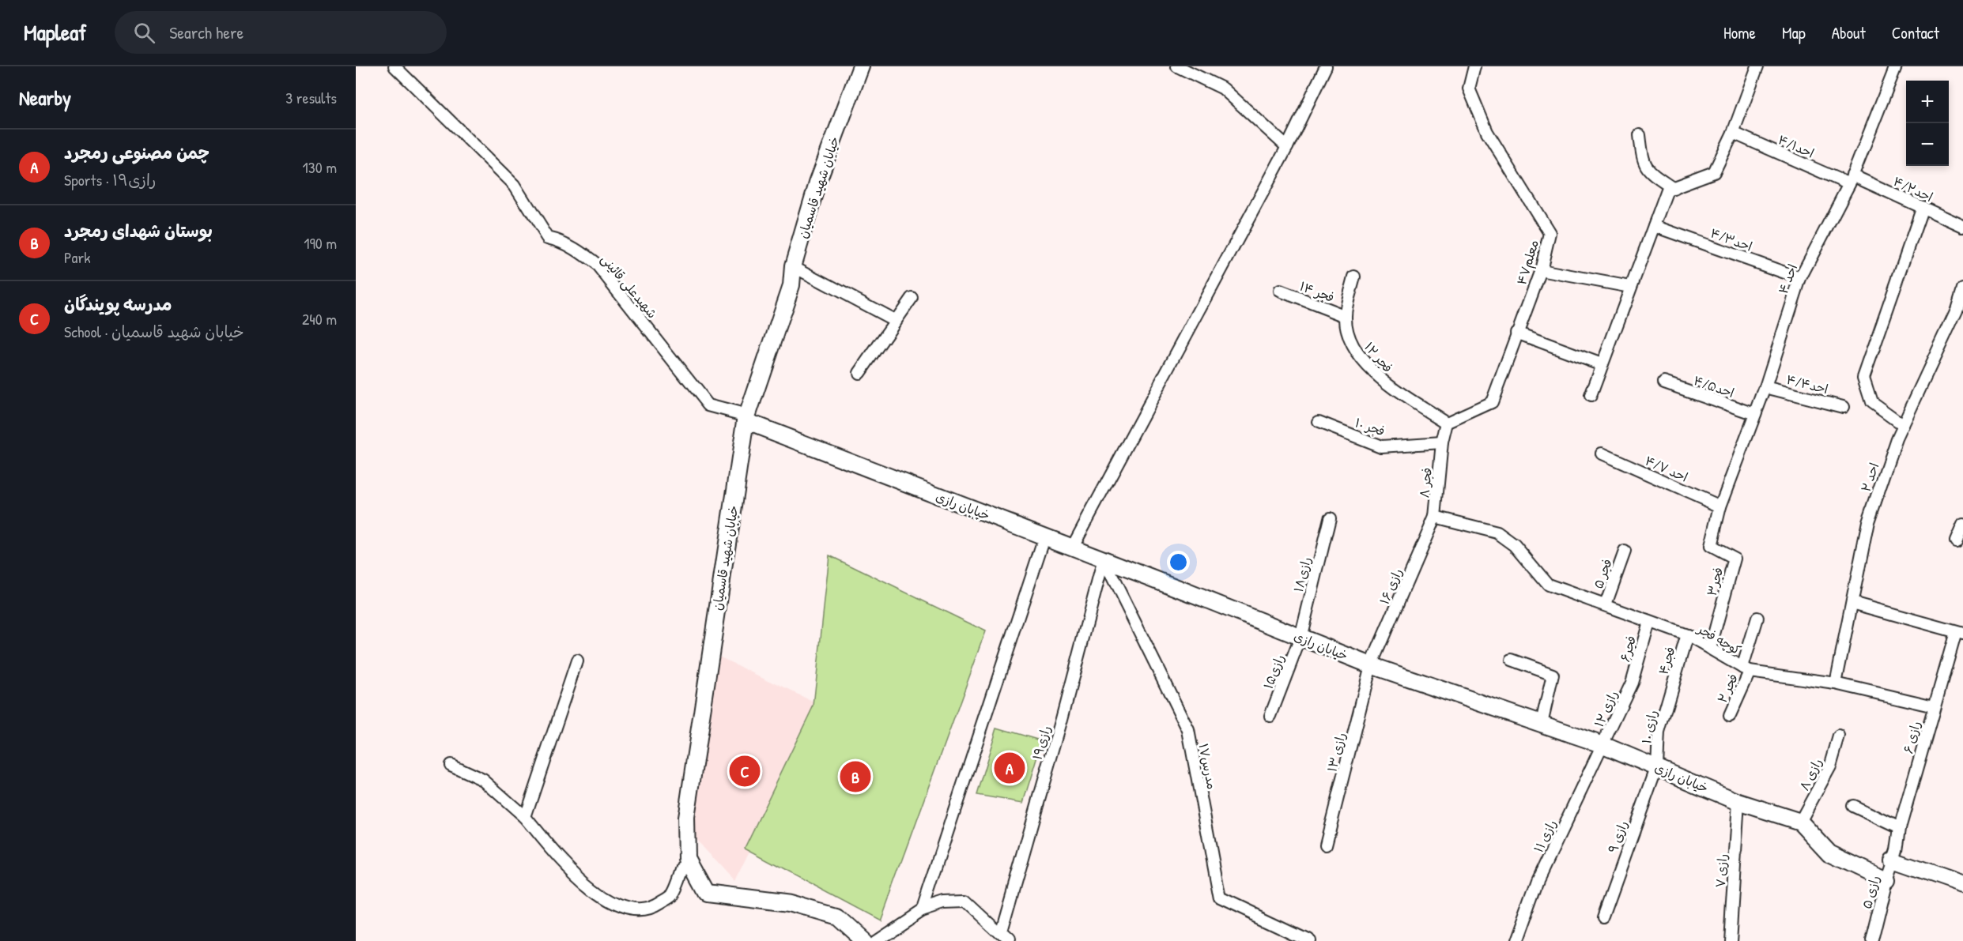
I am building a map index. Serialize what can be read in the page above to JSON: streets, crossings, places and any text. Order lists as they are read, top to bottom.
{
  "streets": {
    "street": [
      "احد۴/۱",
      "خیابان شهید قاسمیان",
      "احد۴/۲",
      "احد۴/۳",
      "معلم۴۷",
      "احد ۴",
      "شهیدعلی قائینی",
      "فجر ۱۴",
      "فجر ۱۲",
      "احد۴/۴",
      "احد۴/۵",
      "فجر ۱۰",
      "احد ۴/۷",
      "احد ۲",
      "فجر ۸",
      "خیابان رازی",
      "فجر ۵",
      "رازی۱۸",
      "فجر۳",
      "رازی ۱۶",
      "کوچه فجر",
      "فجر۶",
      "فجر۴",
      "رازی۱۵",
      "فجر ۲",
      "رازی ۱۲",
      "رازی ۱۰",
      "رازی ۶",
      "رازی۱۹",
      "رازی ۱۳",
      "مدرس۱۷",
      "رازی ۸",
      "رازی ۱۱",
      "رازی ۹",
      "رازی ۷",
      "رازی ۵"
    ]
  },
  "crossings": [
    ["احد۴/۱", "احد۴/۲"],
    ["احد۴/۱", "احد ۴"],
    ["خیابان شهید قاسمیان", "شهیدعلی قائینی"],
    ["خیابان شهید قاسمیان", "خیابان رازی"],
    ["احد۴/۲", "احد ۴"],
    ["احد۴/۳", "احد ۴"],
    ["معلم۴۷", "فجر ۱۲"],
    ["معلم۴۷", "فجر ۸"],
    ["احد ۴", "احد۴/۴"],
    ["احد ۴", "احد۴/۵"],
    ["احد ۴", "احد ۴/۷"],
    ["احد ۴", "فجر۳"],
    ["شهیدعلی قائینی", "خیابان رازی"],
    ["فجر ۱۴", "فجر ۱۲"],
    ["فجر ۱۲", "فجر ۸"],
    ["فجر ۱۰", "فجر ۸"],
    ["احد ۴/۷", "فجر۳"],
    ["احد ۲", "کوچه فجر"],
    ["فجر ۸", "رازی ۱۶"],
    ["فجر ۸", "کوچه فجر"],
    ["خیابان رازی", "رازی۱۸"],
    ["خیابان رازی", "رازی ۱۶"],
    ["خیابان رازی", "رازی۱۵"],
    ["خیابان رازی", "رازی ۱۲"],
    ["خیابان رازی", "رازی ۱۰"],
    ["خیابان رازی", "رازی۱۹"],
    ["خیابان رازی", "رازی ۱۳"],
    ["خیابان رازی", "مدرس۱۷"],
    ["خیابان رازی", "رازی ۸"],
    ["خیابان رازی", "رازی ۱۱"],
    ["خیابان رازی", "رازی ۹"],
    ["خیابان رازی", "رازی ۷"],
    ["خیابان رازی", "رازی ۵"],
    ["فجر ۵", "کوچه فجر"],
    ["رازی۱۸", "رازی۱۵"],
    ["فجر۳", "کوچه فجر"],
    ["رازی ۱۶", "رازی ۱۳"],
    ["کوچه فجر", "فجر۶"],
    ["کوچه فجر", "فجر۴"],
    ["کوچه فجر", "فجر ۲"],
    ["کوچه فجر", "رازی ۶"],
    ["فجر۶", "رازی ۱۲"],
    ["فجر۴", "رازی ۱۰"],
    ["رازی ۱۲", "رازی ۱۱"],
    ["رازی ۱۰", "رازی ۹"],
    ["رازی ۶", "رازی ۵"],
    ["رازی۱۹", "مدرس۱۷"]
  ],
  "page": {
    "header": "Mapleaf",
    "search": "Search here",
    "nav": [
      "Home",
      "Map",
      "About",
      "Contact"
    ],
    "heading": ["Nearby", "3 results"],
    "map_buttons": ["+", "−"],
    "list": [
      {
        "mark": "A",
        "name": "چمن مصنوعی رمجرد",
        "note": "Sports · رازی۱۹",
        "value": "130 m"
      },
      {
        "mark": "B",
        "name": "بوستان شهدای رمجرد",
        "note": "Park",
        "value": "190 m"
      },
      {
        "mark": "C",
        "name": "مدرسه پویندگان",
        "note": "School · خیابان شهید قاسمیان",
        "value": "240 m"
      }
    ],
    "pins": ["A", "C", "B"]
  }
}
